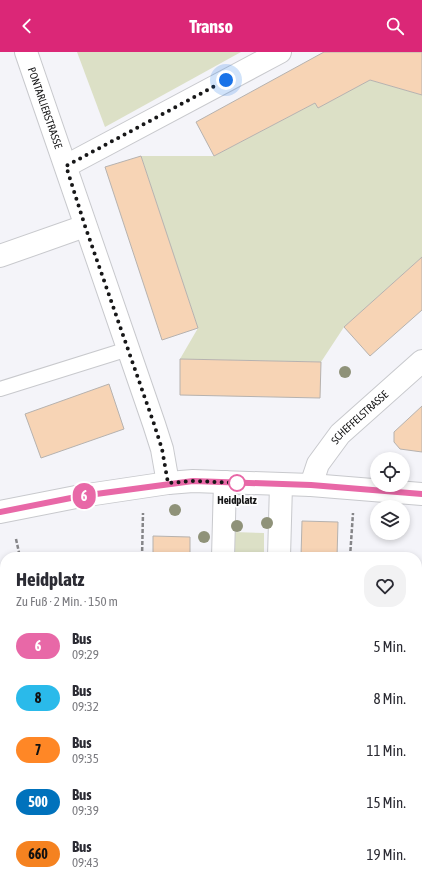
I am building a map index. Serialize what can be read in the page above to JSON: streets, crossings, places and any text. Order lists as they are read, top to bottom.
{
  "streets": {
    "street": ["PONTARLIERSTRASSE", "SCHEFFELSTRASSE"]
  },
  "places": ["Heidplatz"],
  "lines": ["bus line 6"],
  "page": {
    "header": "Transo",
    "on_map": "6",
    "heading": ["Heidplatz", "Zu Fuß · 2 Min. · 150 m"],
    "list": [
      {
        "mark": "6",
        "name": "Bus",
        "note": "09:29",
        "value": "5 Min."
      },
      {
        "mark": "8",
        "name": "Bus",
        "note": "09:32",
        "value": "8 Min."
      },
      {
        "mark": "7",
        "name": "Bus",
        "note": "09:35",
        "value": "11 Min."
      },
      {
        "mark": "500",
        "name": "Bus",
        "note": "09:39",
        "value": "15 Min."
      },
      {
        "mark": "660",
        "name": "Bus",
        "note": "09:43",
        "value": "19 Min."
      }
    ]
  }
}
